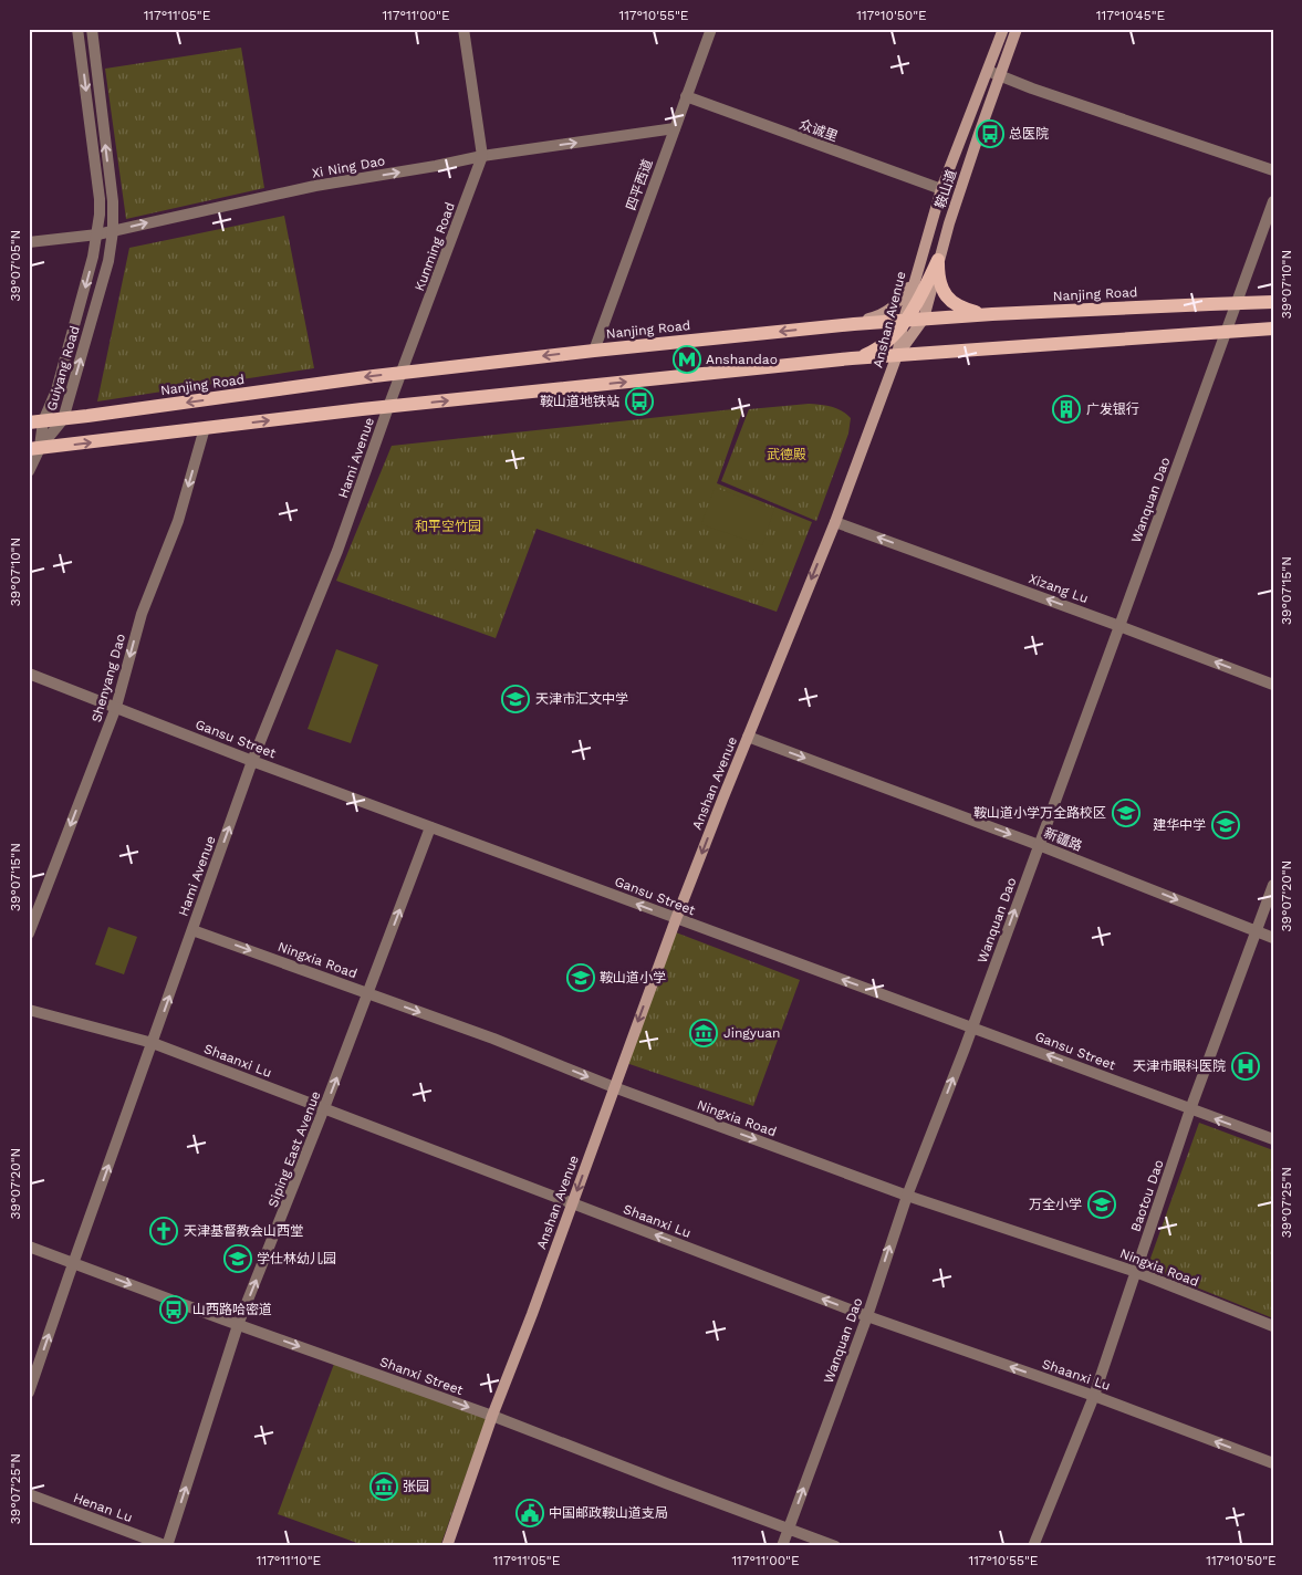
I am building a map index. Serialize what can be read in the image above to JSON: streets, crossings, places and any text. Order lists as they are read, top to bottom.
{
  "streets": {
    "main road": ["鞍山道", "Nanjing Road", "Anshan Avenue"],
    "street": [
      "众诚里",
      "Xi Ning Dao",
      "四平西道",
      "Kunming Road",
      "Guiyang Road",
      "Hami Avenue",
      "Wanquan Dao",
      "Xizang Lu",
      "Shenyang Dao",
      "Gansu Street",
      "新疆路",
      "Ningxia Road",
      "Shaanxi Lu",
      "Siping East Avenue",
      "Baotou Dao",
      "Shanxi Street",
      "Henan Lu"
    ]
  },
  "crossings": [
    ["众诚里", "四平西道"],
    ["众诚里", "Anshan Avenue"],
    ["Xi Ning Dao", "四平西道"],
    ["Xi Ning Dao", "Kunming Road"],
    ["Xi Ning Dao", "Guiyang Road"],
    ["四平西道", "Nanjing Road"],
    ["鞍山道", "Nanjing Road"],
    ["鞍山道", "Anshan Avenue"],
    ["Kunming Road", "Nanjing Road"],
    ["Kunming Road", "Hami Avenue"],
    ["Nanjing Road", "Anshan Avenue"],
    ["Nanjing Road", "Guiyang Road"],
    ["Nanjing Road", "Hami Avenue"],
    ["Nanjing Road", "Wanquan Dao"],
    ["Anshan Avenue", "Xizang Lu"],
    ["Anshan Avenue", "Gansu Street"],
    ["Anshan Avenue", "新疆路"],
    ["Anshan Avenue", "Ningxia Road"],
    ["Anshan Avenue", "Shaanxi Lu"],
    ["Anshan Avenue", "Shanxi Street"],
    ["Hami Avenue", "Gansu Street"],
    ["Hami Avenue", "Ningxia Road"],
    ["Hami Avenue", "Shaanxi Lu"],
    ["Hami Avenue", "Shanxi Street"],
    ["Wanquan Dao", "Xizang Lu"],
    ["Wanquan Dao", "Gansu Street"],
    ["Wanquan Dao", "新疆路"],
    ["Wanquan Dao", "Ningxia Road"],
    ["Wanquan Dao", "Shaanxi Lu"],
    ["Wanquan Dao", "Shanxi Street"],
    ["Shenyang Dao", "Gansu Street"],
    ["Gansu Street", "Siping East Avenue"],
    ["Gansu Street", "Baotou Dao"],
    ["新疆路", "Baotou Dao"],
    ["Ningxia Road", "Siping East Avenue"],
    ["Ningxia Road", "Baotou Dao"],
    ["Shaanxi Lu", "Siping East Avenue"],
    ["Shaanxi Lu", "Baotou Dao"],
    ["Siping East Avenue", "Shanxi Street"],
    ["Siping East Avenue", "Henan Lu"]
  ],
  "one_way": [
    "Xi Ning Dao",
    "Anshan Avenue",
    "Hami Avenue",
    "Wanquan Dao",
    "Xizang Lu",
    "Shenyang Dao",
    "Gansu Street",
    "新疆路",
    "Ningxia Road",
    "Shaanxi Lu",
    "Siping East Avenue",
    "Shanxi Street"
  ],
  "parks": ["武德殿", "和平空竹园"],
  "places": {
    "bus stop": ["总医院", "鞍山道地铁站", "山西路哈密道"],
    "metro station": ["Anshandao"],
    "building": ["广发银行"],
    "school or university": [
      "天津市汇文中学",
      "鞍山道小学万全路校区",
      "建华中学",
      "鞍山道小学",
      "万全小学",
      "学仕林幼儿园"
    ],
    "museum": ["Jingyuan", "张园"],
    "hospital": ["天津市眼科医院"],
    "church": ["天津基督教会山西堂"],
    "public building": ["中国邮政鞍山道支局"]
  },
  "coordinates": [
    "117°11'05\"E",
    "117°11'00\"E",
    "117°10'55\"E",
    "117°10'50\"E",
    "117°10'45\"E",
    "39°07'05\"N",
    "39°07'10\"N",
    "39°07'15\"N",
    "39°07'20\"N",
    "39°07'25\"N",
    "117°11'10\"E"
  ]
}
